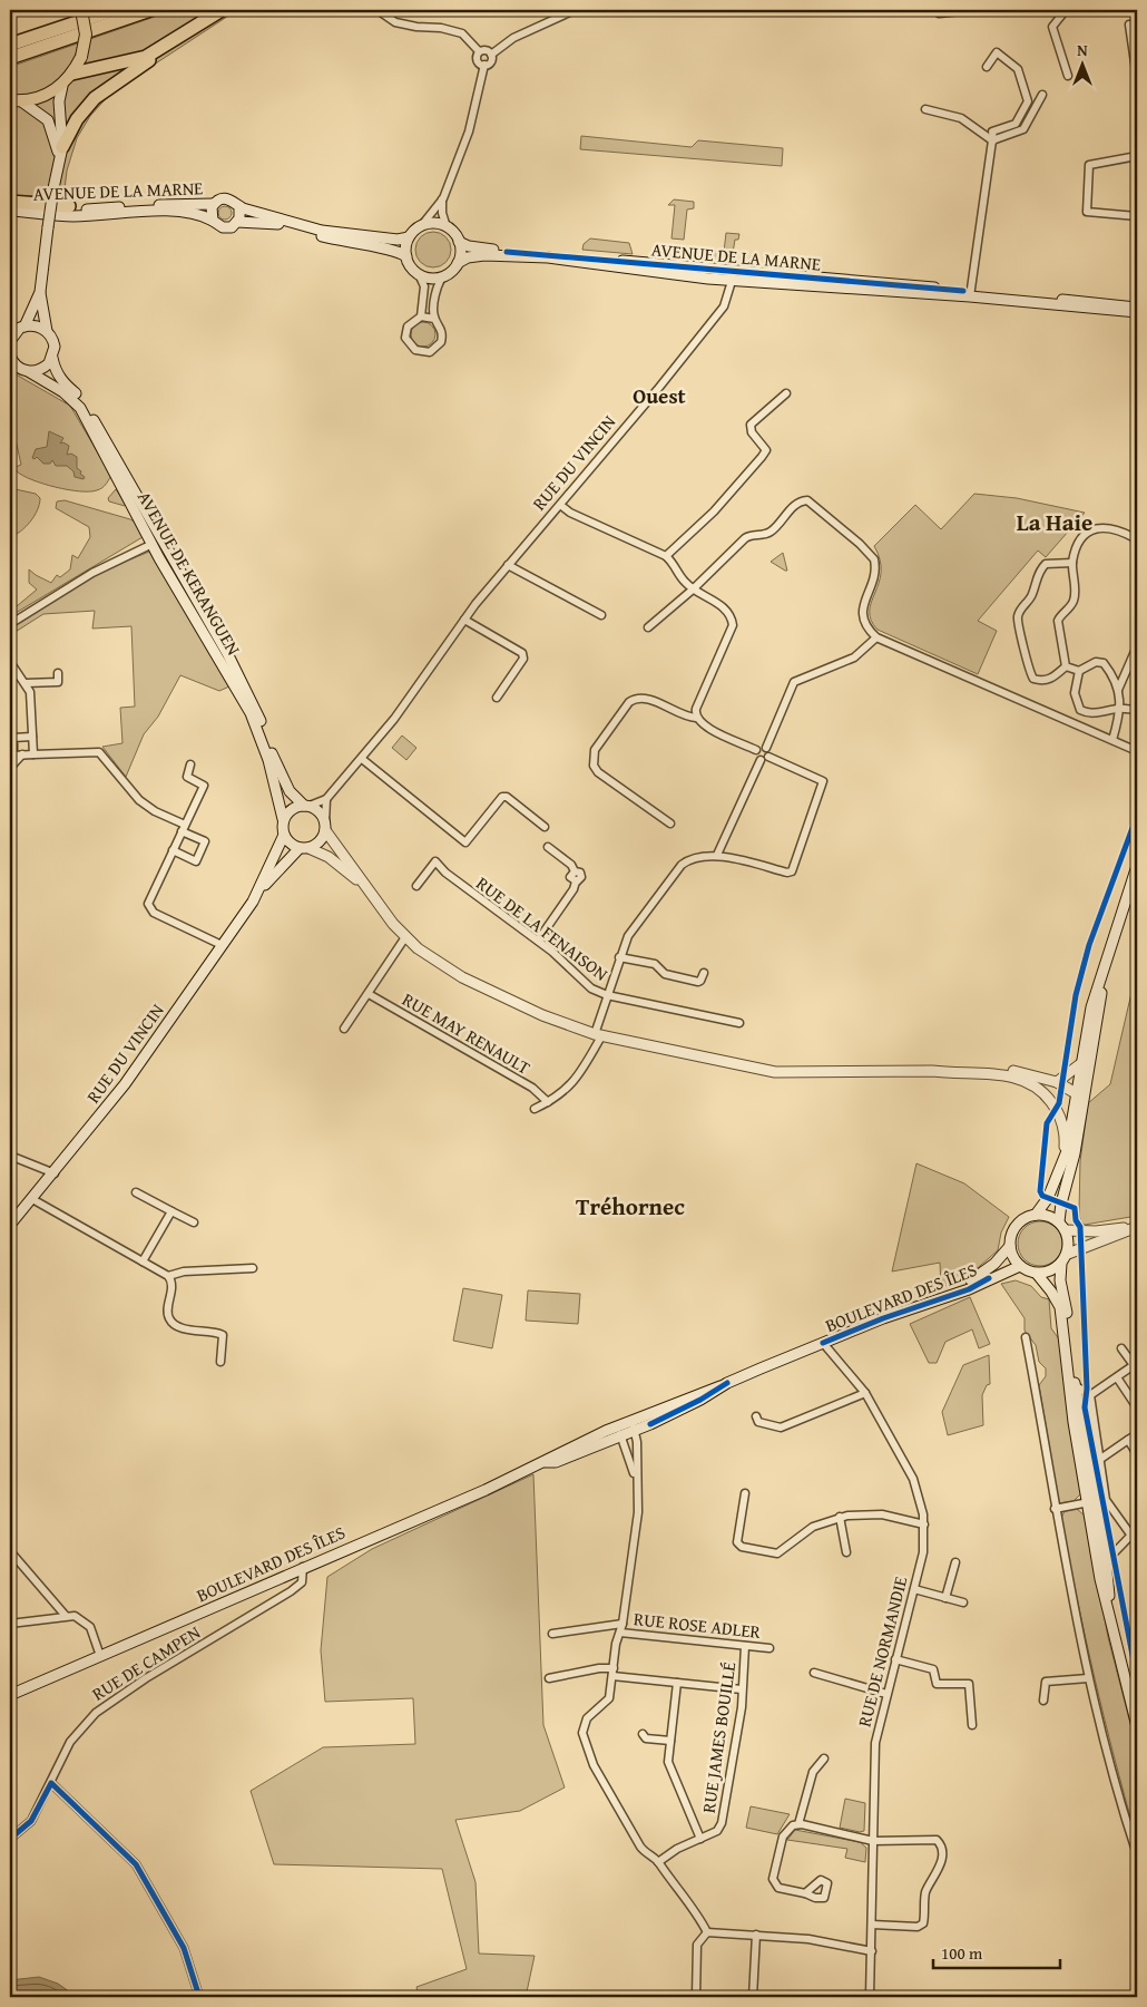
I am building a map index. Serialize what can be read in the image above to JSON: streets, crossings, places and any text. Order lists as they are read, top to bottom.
{
  "streets": {
    "main road": [
      "AVENUE DE LA MARNE",
      "RUE DU VINCIN",
      "AVENUE DE KERANGUEN",
      "BOULEVARD DES ÎLES"
    ],
    "street": [
      "RUE DE LA FENAISON",
      "RUE MAY RENAULT",
      "RUE ROSE ADLER",
      "RUE DE NORMANDIE",
      "RUE DE CAMPEN",
      "RUE JAMES BOUILLÉ"
    ]
  },
  "crossings": [
    ["AVENUE DE LA MARNE", "RUE DU VINCIN"],
    ["RUE DU VINCIN", "AVENUE DE KERANGUEN"],
    ["BOULEVARD DES ÎLES", "RUE DE NORMANDIE"],
    ["BOULEVARD DES ÎLES", "RUE DE CAMPEN"],
    ["RUE ROSE ADLER", "RUE JAMES BOUILLÉ"]
  ],
  "districts": ["Ouest", "La Haie", "Tréhornec"],
  "scale_bar": "100 m",
  "north": "top"
}
